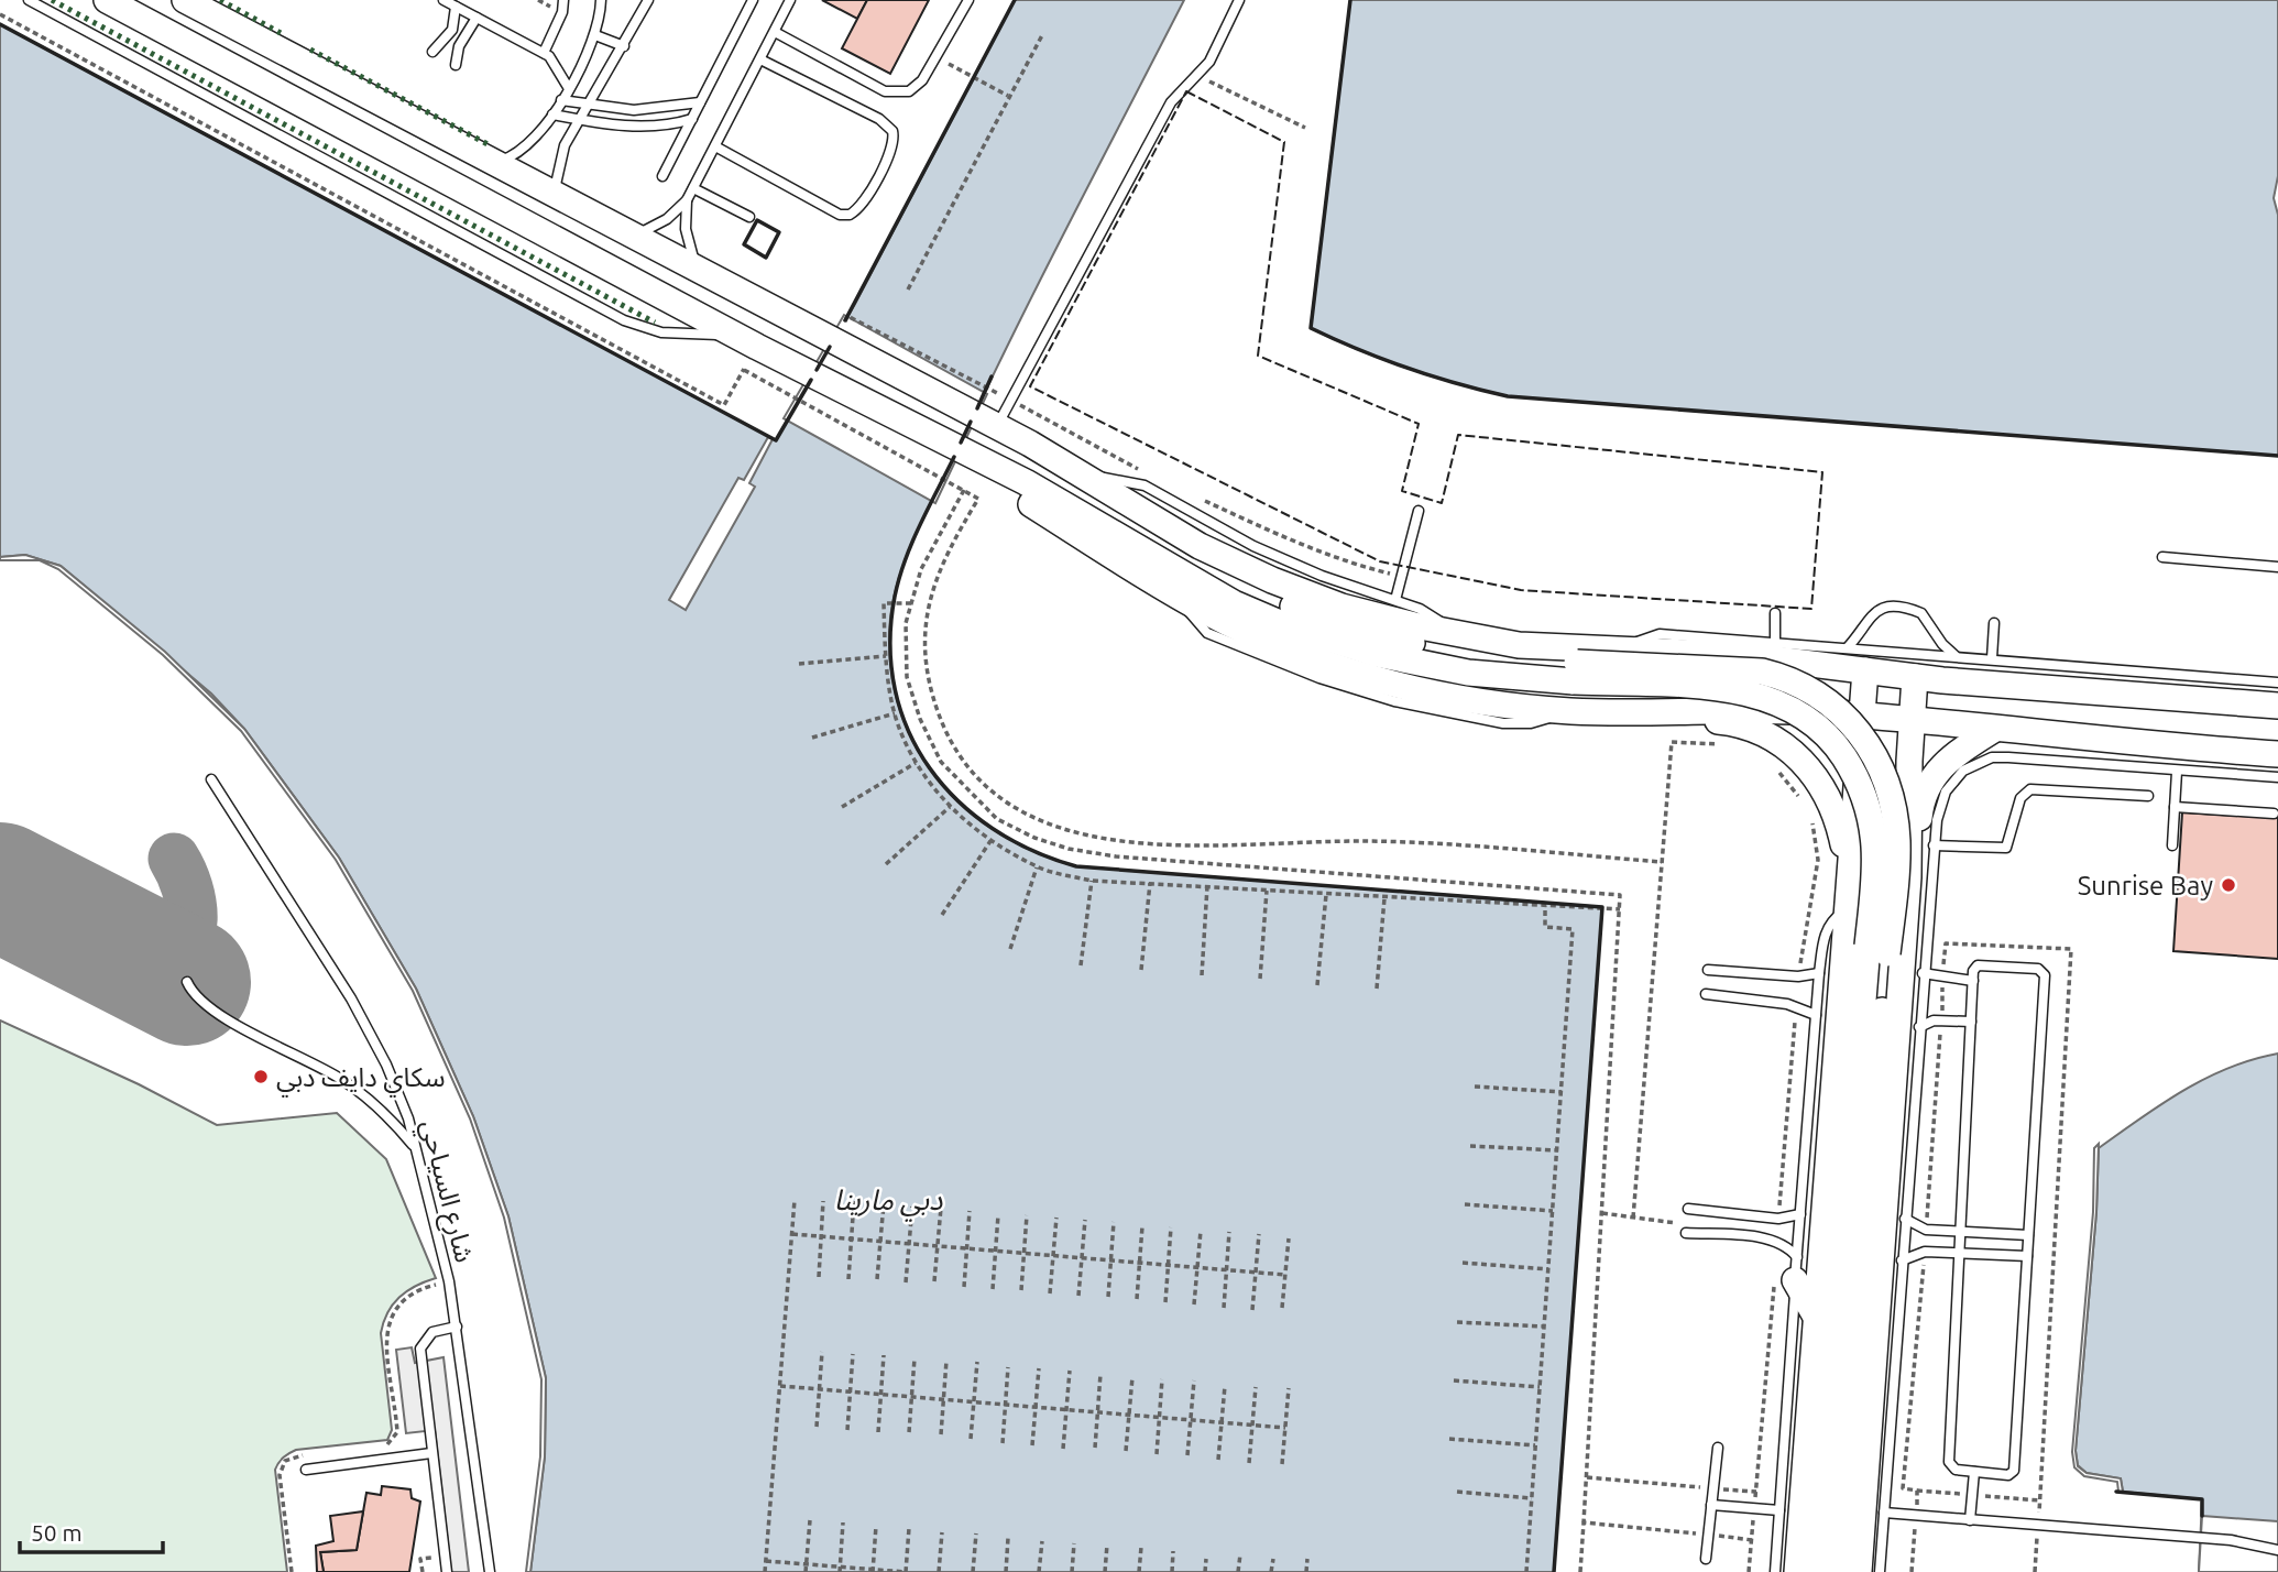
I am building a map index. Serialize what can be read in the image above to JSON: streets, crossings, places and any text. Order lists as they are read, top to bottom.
{
  "streets": {
    "lane": ["شارع السياحي"]
  },
  "water": ["دبي مارينا"],
  "places": ["Sunrise Bay", "سكاي دايف دبي"],
  "scale_bar": "50 m"
}
